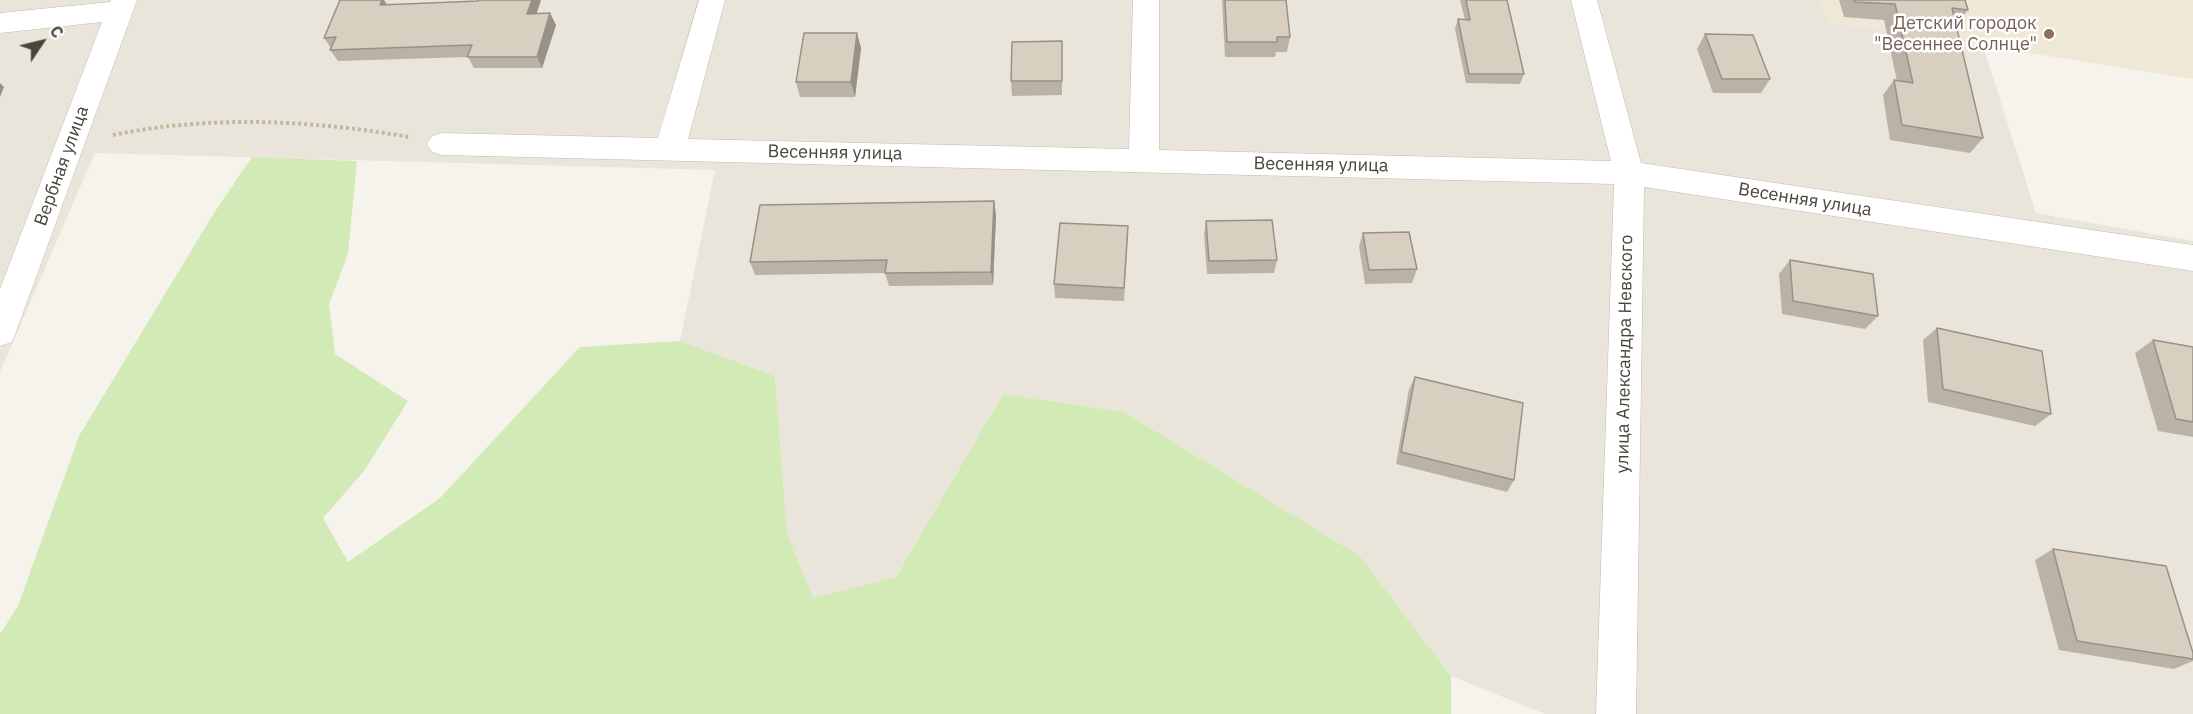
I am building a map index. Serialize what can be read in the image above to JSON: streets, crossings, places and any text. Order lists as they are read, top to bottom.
{
  "streets": {
    "street": ["Весенняя улица", "Вербная улица", "улица Александра Невского"]
  },
  "crossings": [
    ["Весенняя улица", "улица Александра Невского"]
  ],
  "places": ["Детский городок \"Весеннее Солнце\""],
  "north": "top right"
}
